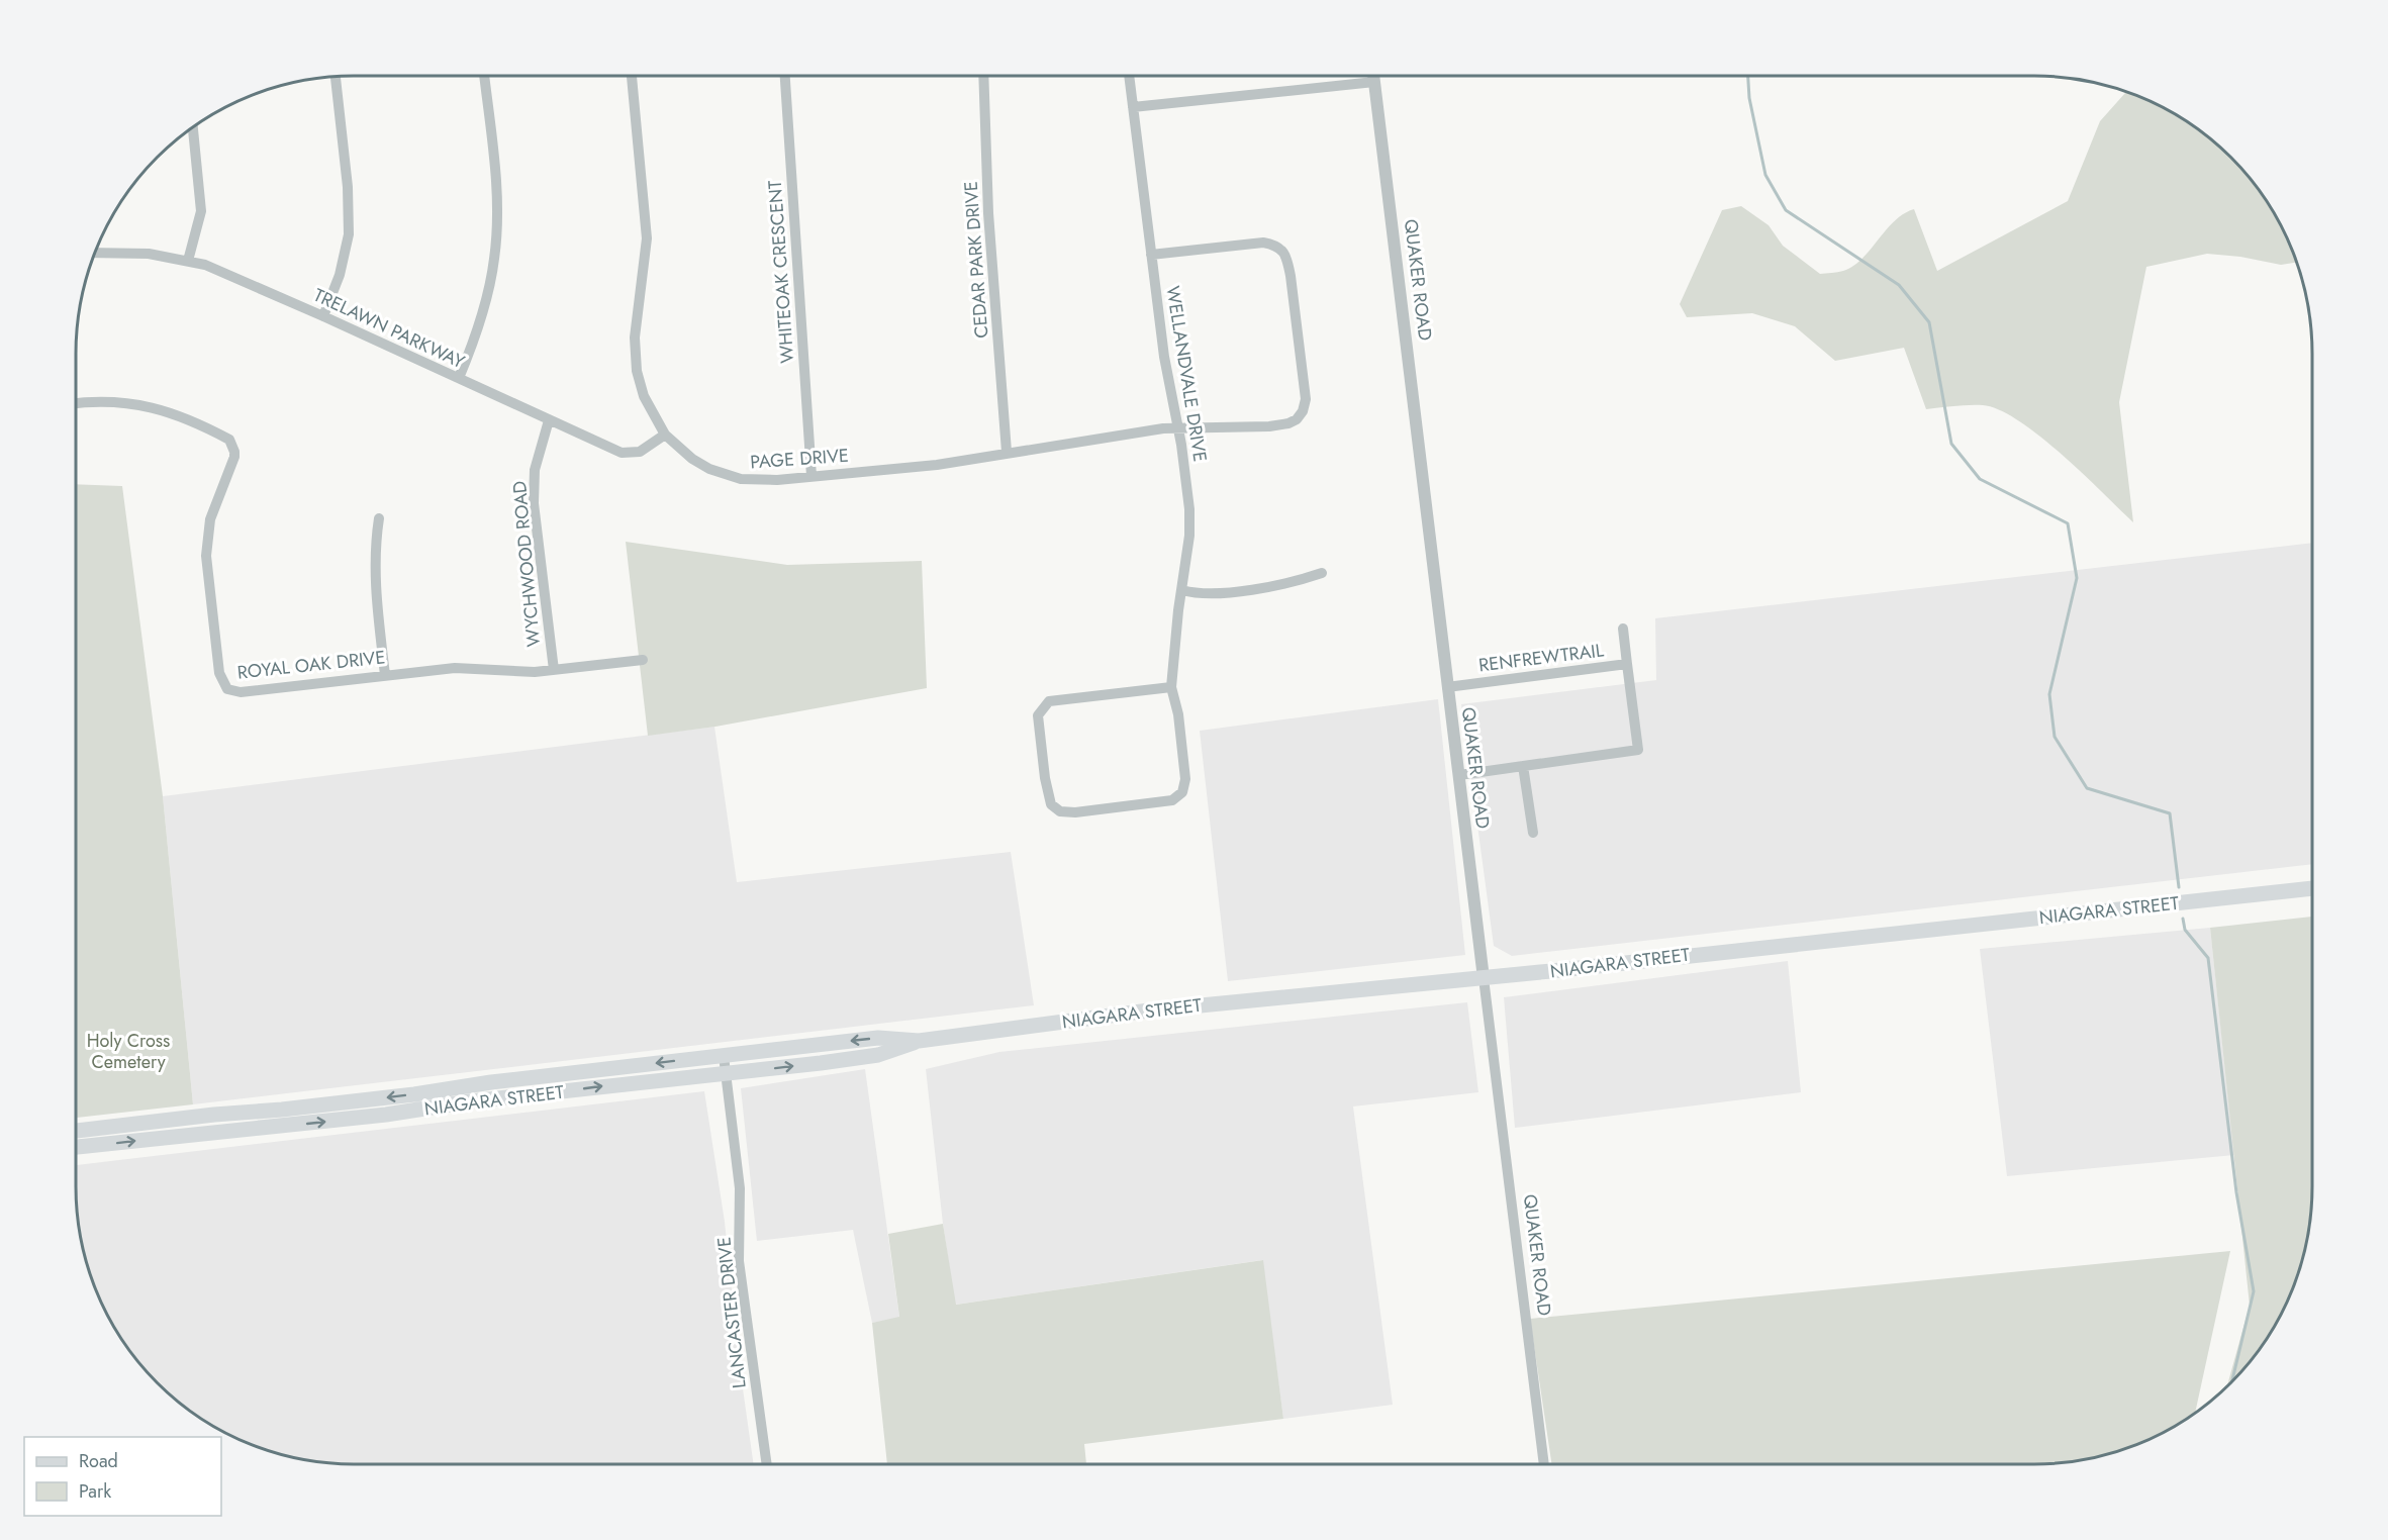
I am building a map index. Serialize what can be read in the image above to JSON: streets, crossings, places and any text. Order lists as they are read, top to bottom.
{
  "streets": {
    "main road": ["NIAGARA STREET"],
    "street": [
      "CEDAR PARK DRIVE",
      "WHITEOAK CRESCENT",
      "QUAKER ROAD",
      "TRELAWN PARKWAY",
      "WELLANDVALE DRIVE",
      "PAGE DRIVE",
      "WYCHWOOD ROAD",
      "RENFREWTRAIL",
      "ROYAL OAK DRIVE",
      "LANCASTER DRIVE"
    ]
  },
  "crossings": [
    ["CEDAR PARK DRIVE", "PAGE DRIVE"],
    ["WHITEOAK CRESCENT", "PAGE DRIVE"],
    ["QUAKER ROAD", "RENFREWTRAIL"],
    ["QUAKER ROAD", "NIAGARA STREET"],
    ["TRELAWN PARKWAY", "PAGE DRIVE"],
    ["TRELAWN PARKWAY", "WYCHWOOD ROAD"],
    ["WELLANDVALE DRIVE", "PAGE DRIVE"],
    ["WYCHWOOD ROAD", "ROYAL OAK DRIVE"],
    ["NIAGARA STREET", "LANCASTER DRIVE"]
  ],
  "parks": ["Holy Cross Cemetery"],
  "legend": ["Road", "Park"]
}
